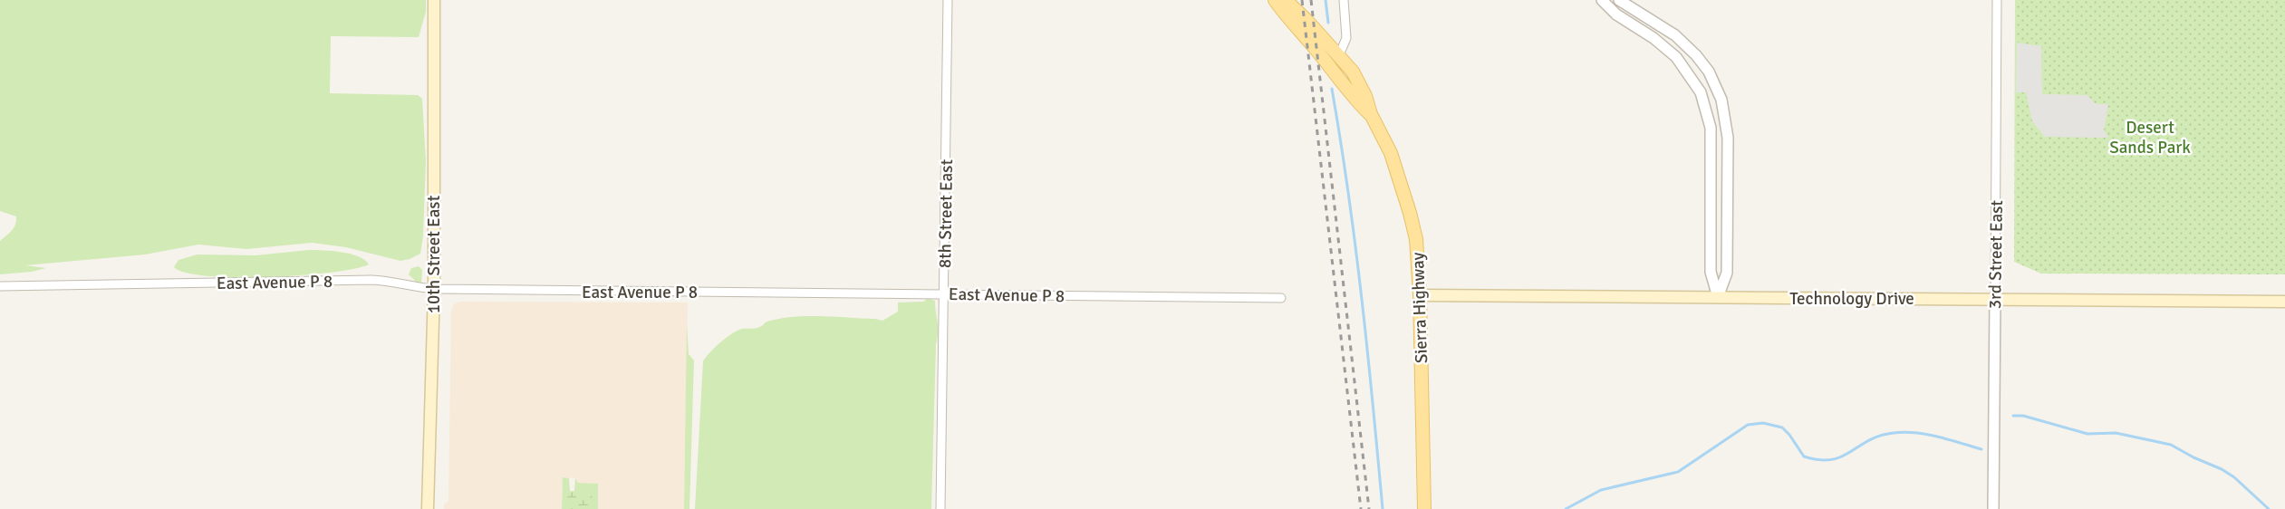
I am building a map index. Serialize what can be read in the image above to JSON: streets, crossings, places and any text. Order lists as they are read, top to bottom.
{
  "streets": {
    "main road": ["10th Street East", "Technology Drive", "Sierra Highway"],
    "street": ["8th Street East", "3rd Street East", "East Avenue P 8"]
  },
  "crossings": [
    ["8th Street East", "East Avenue P 8"],
    ["10th Street East", "East Avenue P 8"],
    ["3rd Street East", "Technology Drive"],
    ["Technology Drive", "Sierra Highway"]
  ],
  "parks": ["Desert Sands Park"]
}
